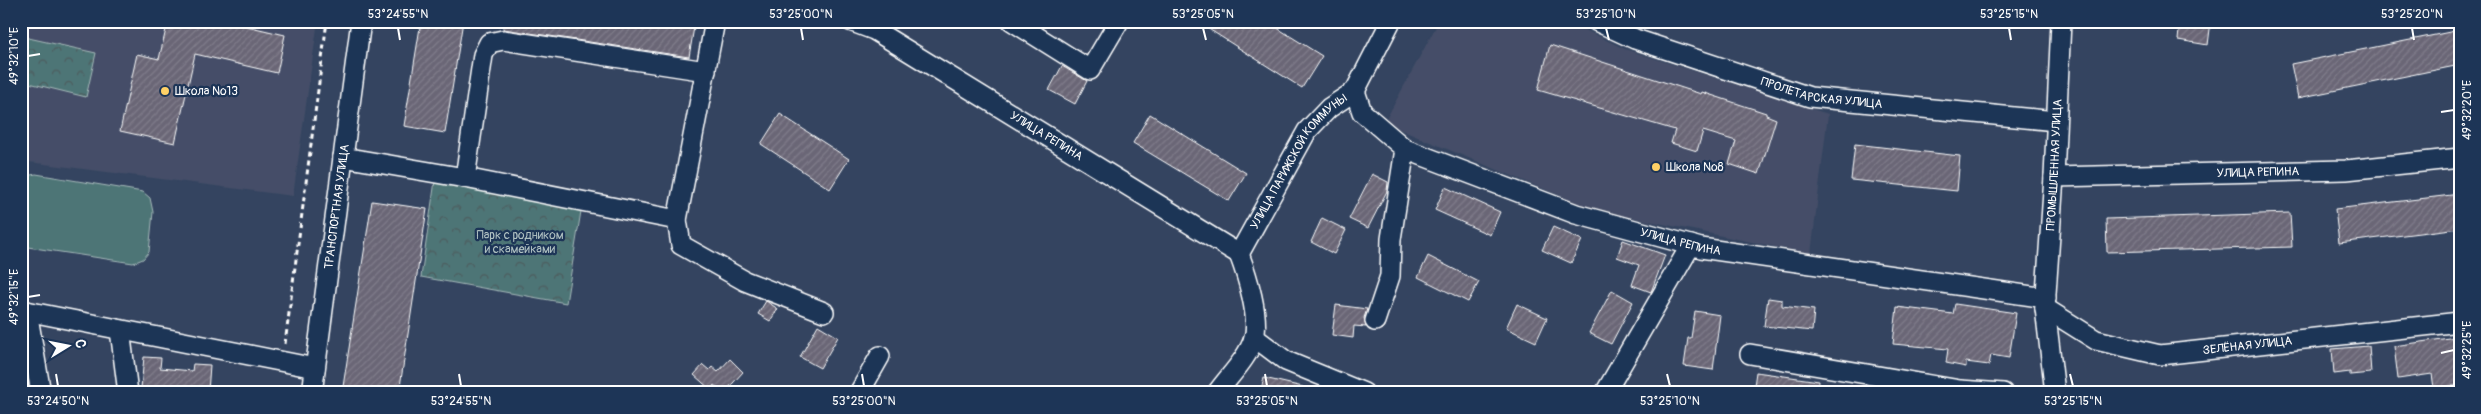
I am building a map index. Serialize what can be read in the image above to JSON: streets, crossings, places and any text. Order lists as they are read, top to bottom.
{
  "streets": {
    "street": [
      "ПРОЛЕТАРСКАЯ УЛИЦА",
      "УЛИЦА РЕПИНА",
      "УЛИЦА ПАРИЖСКОЙ КОММУНЫ",
      "ПРОМЫШЛЕННАЯ УЛИЦА",
      "ТРАНСПОРТНАЯ УЛИЦА",
      "ЗЕЛЁНАЯ УЛИЦА"
    ]
  },
  "crossings": [
    ["ПРОЛЕТАРСКАЯ УЛИЦА", "ПРОМЫШЛЕННАЯ УЛИЦА"],
    ["УЛИЦА РЕПИНА", "УЛИЦА ПАРИЖСКОЙ КОММУНЫ"],
    ["УЛИЦА РЕПИНА", "ПРОМЫШЛЕННАЯ УЛИЦА"],
    ["УЛИЦА РЕПИНА", "ЗЕЛЁНАЯ УЛИЦА"],
    ["ПРОМЫШЛЕННАЯ УЛИЦА", "ЗЕЛЁНАЯ УЛИЦА"]
  ],
  "parks": ["Парк с родником и скамейками"],
  "places": ["Школа №13", "Школа №8"],
  "north": "right",
  "coordinates": [
    "53°24'55\"N",
    "53°25'00\"N",
    "53°25'05\"N",
    "53°25'10\"N",
    "53°25'15\"N",
    "53°25'20\"N",
    "49°32'10\"E",
    "49°32'20\"E",
    "49°32'15\"E",
    "49°32'25\"E",
    "53°24'50\"N"
  ]
}
